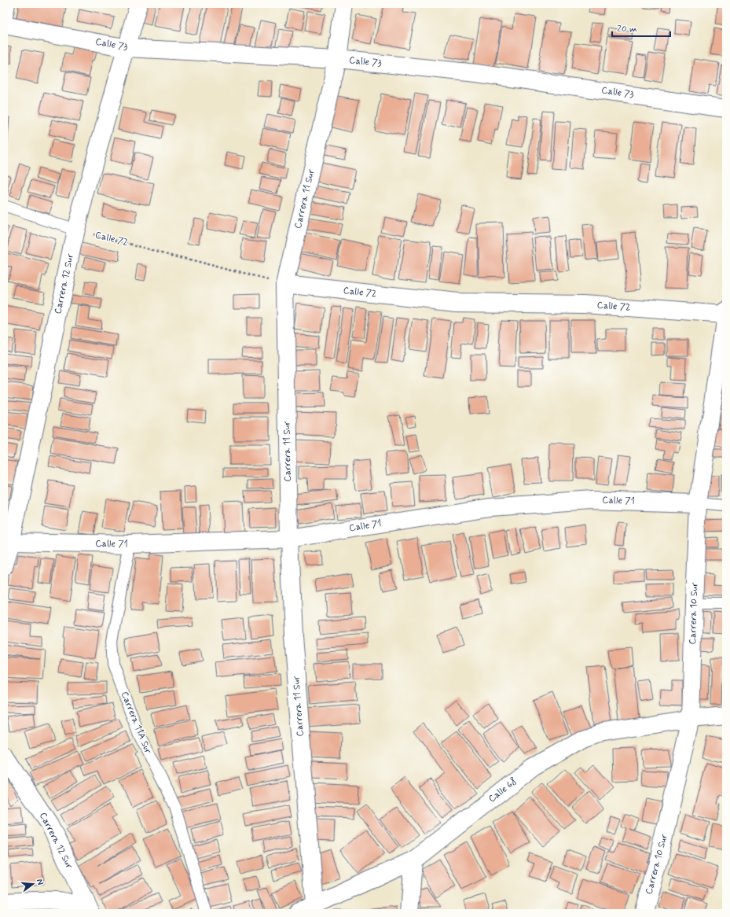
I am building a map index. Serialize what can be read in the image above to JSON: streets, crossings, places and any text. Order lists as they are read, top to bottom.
{
  "streets": {
    "street": [
      "Calle 73",
      "Carrera 11 Sur",
      "Calle 72",
      "Carrera 12 Sur",
      "Calle 71",
      "Carrera 10 Sur",
      "Calle 68"
    ],
    "lane": ["Carrera 11A Sur"]
  },
  "crossings": [
    ["Calle 73", "Carrera 11 Sur"],
    ["Calle 73", "Carrera 12 Sur"],
    ["Carrera 11 Sur", "Calle 72"],
    ["Carrera 11 Sur", "Calle 71"],
    ["Carrera 11 Sur", "Calle 68"],
    ["Calle 72", "Carrera 12 Sur"],
    ["Calle 72", "Carrera 10 Sur"],
    ["Carrera 12 Sur", "Calle 71"],
    ["Calle 71", "Carrera 10 Sur"],
    ["Calle 71", "Carrera 11A Sur"],
    ["Carrera 10 Sur", "Calle 68"]
  ],
  "scale_bar": "20 m",
  "north": "right"
}
